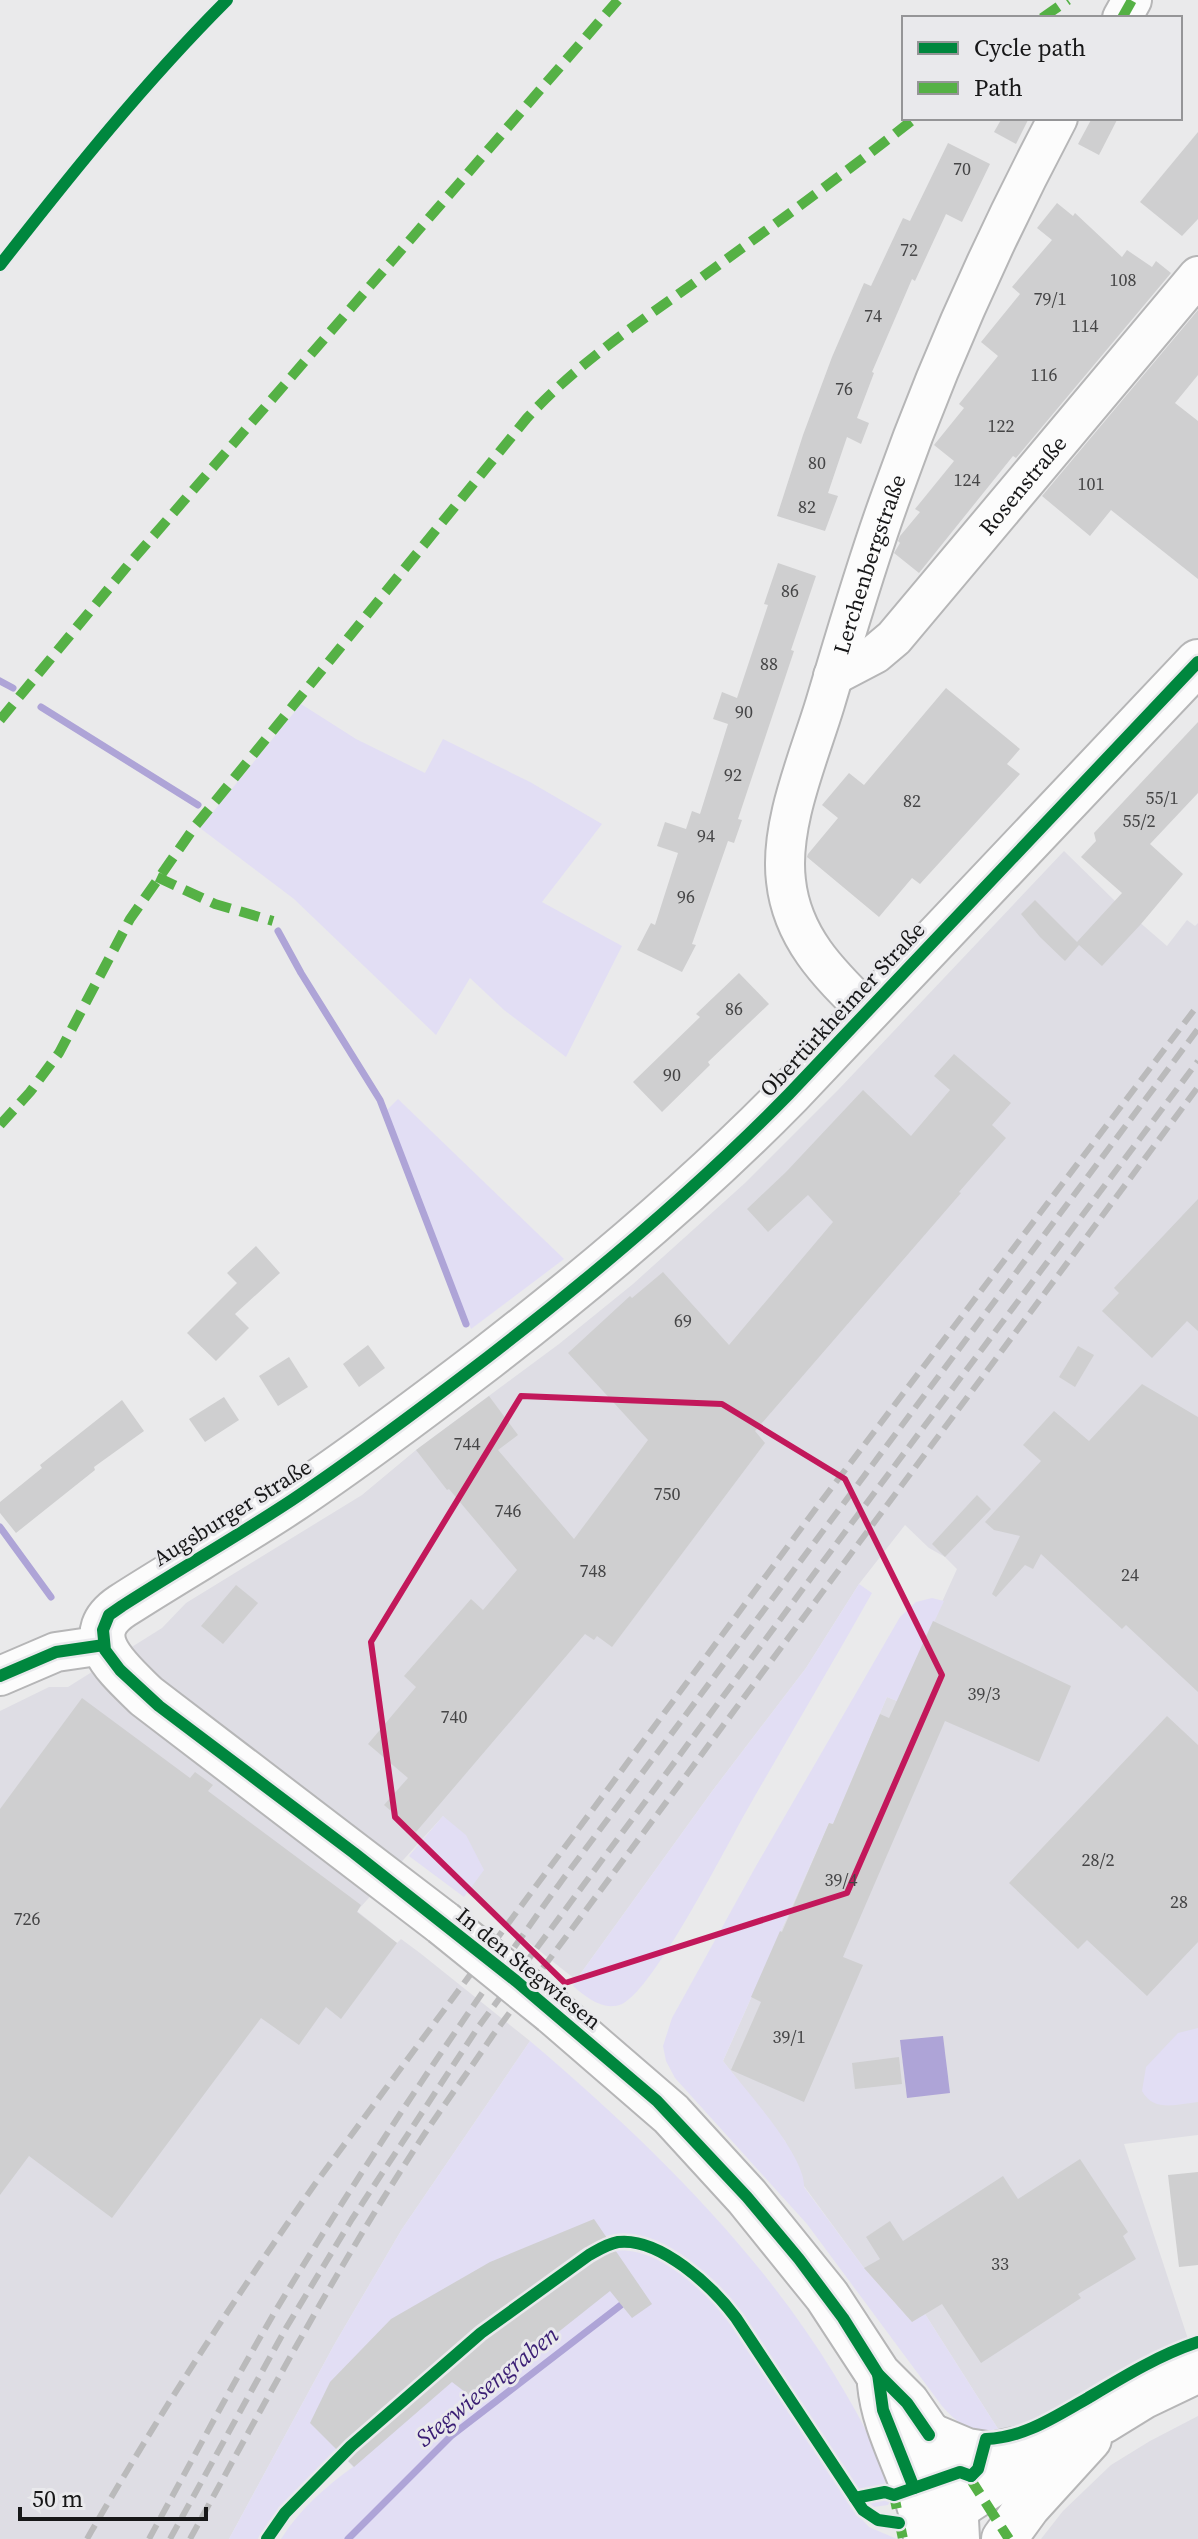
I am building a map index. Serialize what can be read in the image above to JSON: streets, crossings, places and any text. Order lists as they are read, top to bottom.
{
  "streets": {
    "main road": ["Obertürkheimer Straße", "Augsburger Straße", "In den Stegwiesen"],
    "street": ["Rosenstraße", "Lerchenbergstraße"]
  },
  "crossings": [
    ["Rosenstraße", "Lerchenbergstraße"],
    ["Lerchenbergstraße", "Obertürkheimer Straße"],
    ["Obertürkheimer Straße", "Augsburger Straße"],
    ["Augsburger Straße", "In den Stegwiesen"]
  ],
  "water": ["Stegwiesengraben"],
  "house_numbers": [
    "70",
    "72",
    "108",
    "79/1",
    "74",
    "114",
    "116",
    "76",
    "122",
    "80",
    "124",
    "101",
    "82",
    "86",
    "88",
    "90",
    "92",
    "55/1",
    "82",
    "55/2",
    "94",
    "96",
    "86",
    "90",
    "69",
    "744",
    "750",
    "746",
    "748",
    "24",
    "39/3",
    "740",
    "28/2",
    "39/4",
    "28",
    "726",
    "39/1",
    "33"
  ],
  "legend": ["Cycle path", "Path"],
  "scale_bar": "50 m"
}
